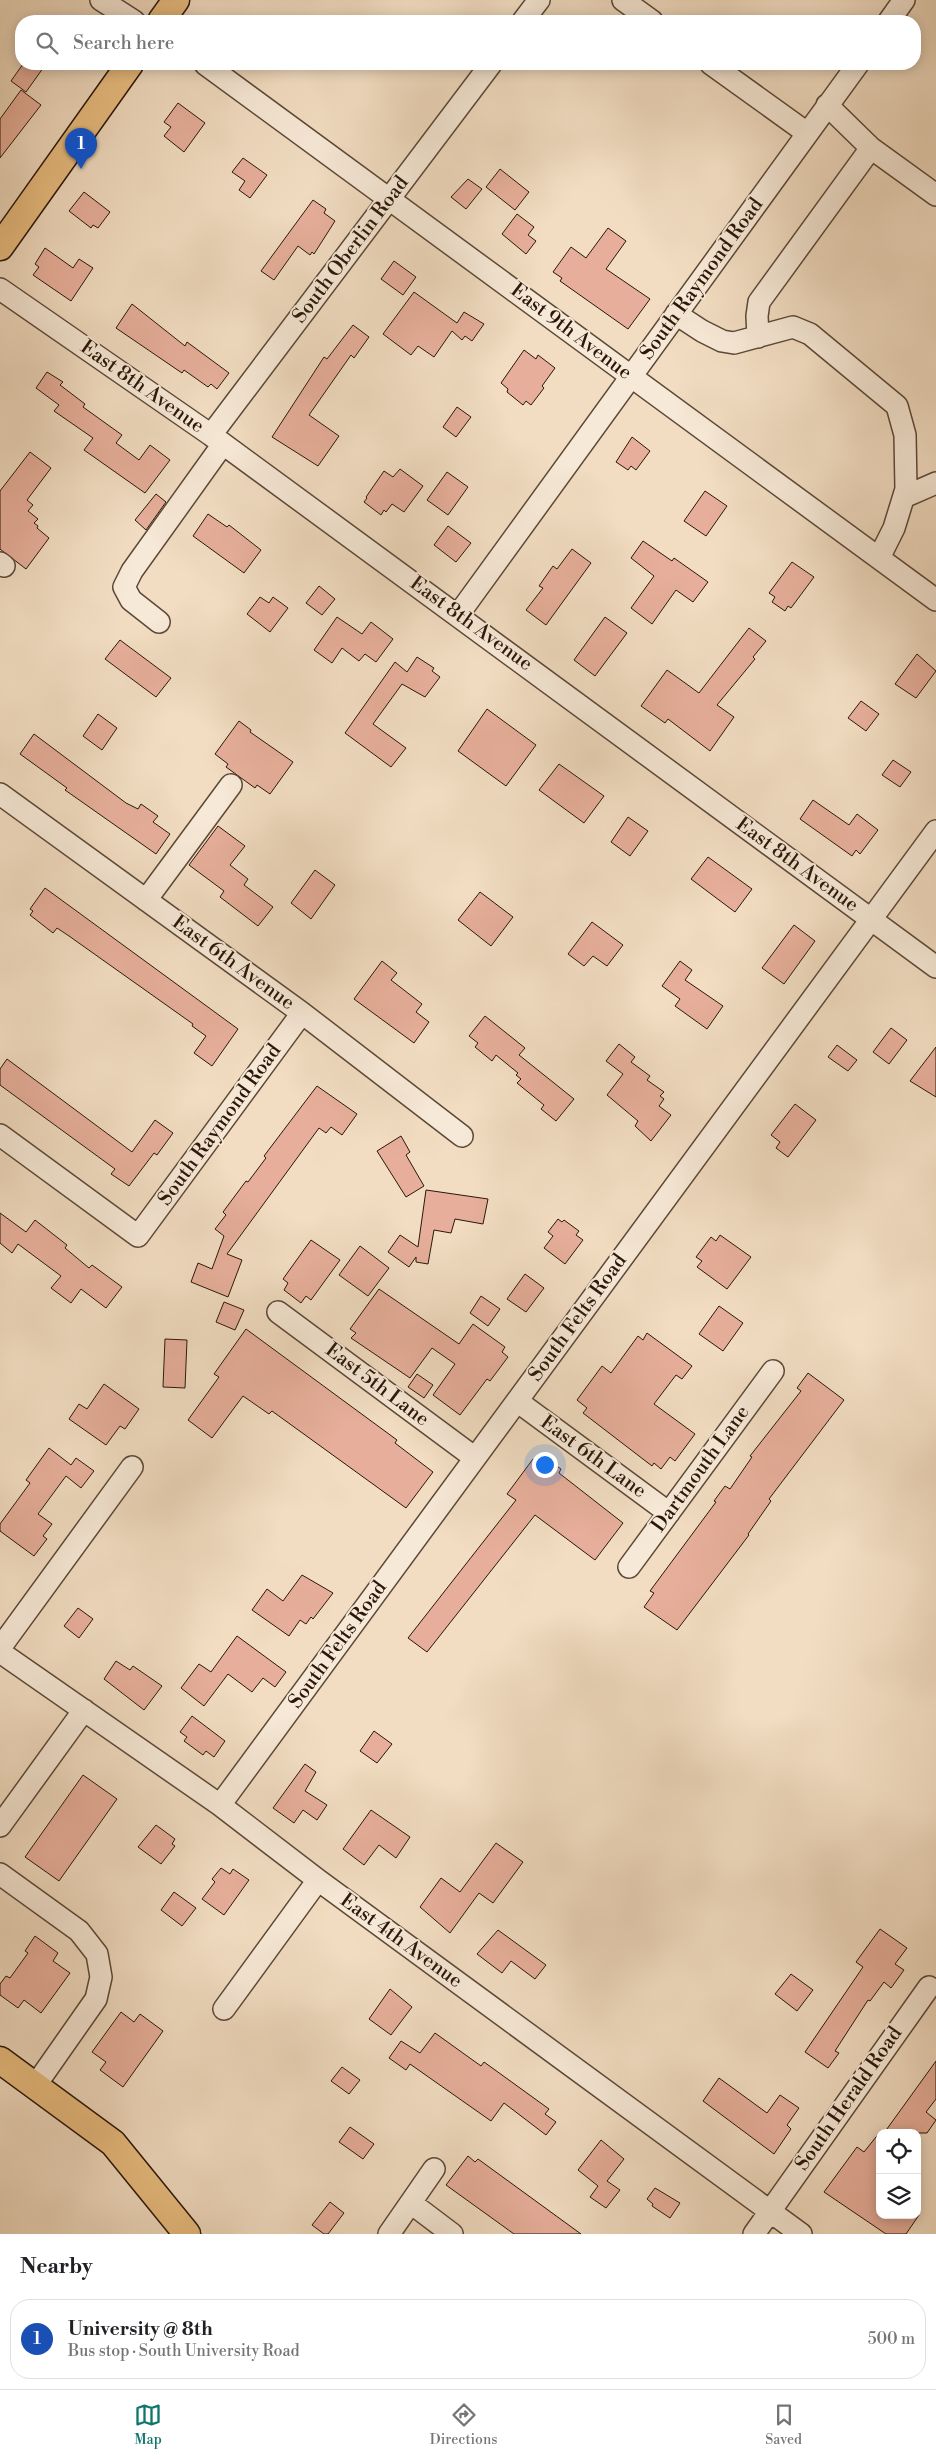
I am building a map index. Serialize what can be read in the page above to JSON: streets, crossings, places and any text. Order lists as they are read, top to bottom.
{
  "streets": {
    "street": [
      "South Oberlin Road",
      "South Raymond Road",
      "East 9th Avenue",
      "East 8th Avenue",
      "East 6th Avenue",
      "South Felts Road",
      "East 5th Lane",
      "East 6th Lane",
      "Dartmouth Lane",
      "East 4th Avenue",
      "South Herald Road"
    ]
  },
  "crossings": [
    ["South Oberlin Road", "East 9th Avenue"],
    ["South Oberlin Road", "East 8th Avenue"],
    ["South Raymond Road", "East 9th Avenue"],
    ["South Raymond Road", "East 8th Avenue"],
    ["South Raymond Road", "East 6th Avenue"],
    ["East 8th Avenue", "South Felts Road"],
    ["South Felts Road", "East 5th Lane"],
    ["South Felts Road", "East 6th Lane"],
    ["South Felts Road", "East 4th Avenue"],
    ["East 6th Lane", "Dartmouth Lane"],
    ["East 4th Avenue", "South Herald Road"]
  ],
  "page": {
    "search": "Search here",
    "pins": "1",
    "heading": "Nearby",
    "list": [
      {
        "mark": "1",
        "name": "University @ 8th",
        "note": "Bus stop · South University Road",
        "value": "500 m"
      }
    ],
    "nav": ["Map", "Directions", "Saved"]
  }
}
